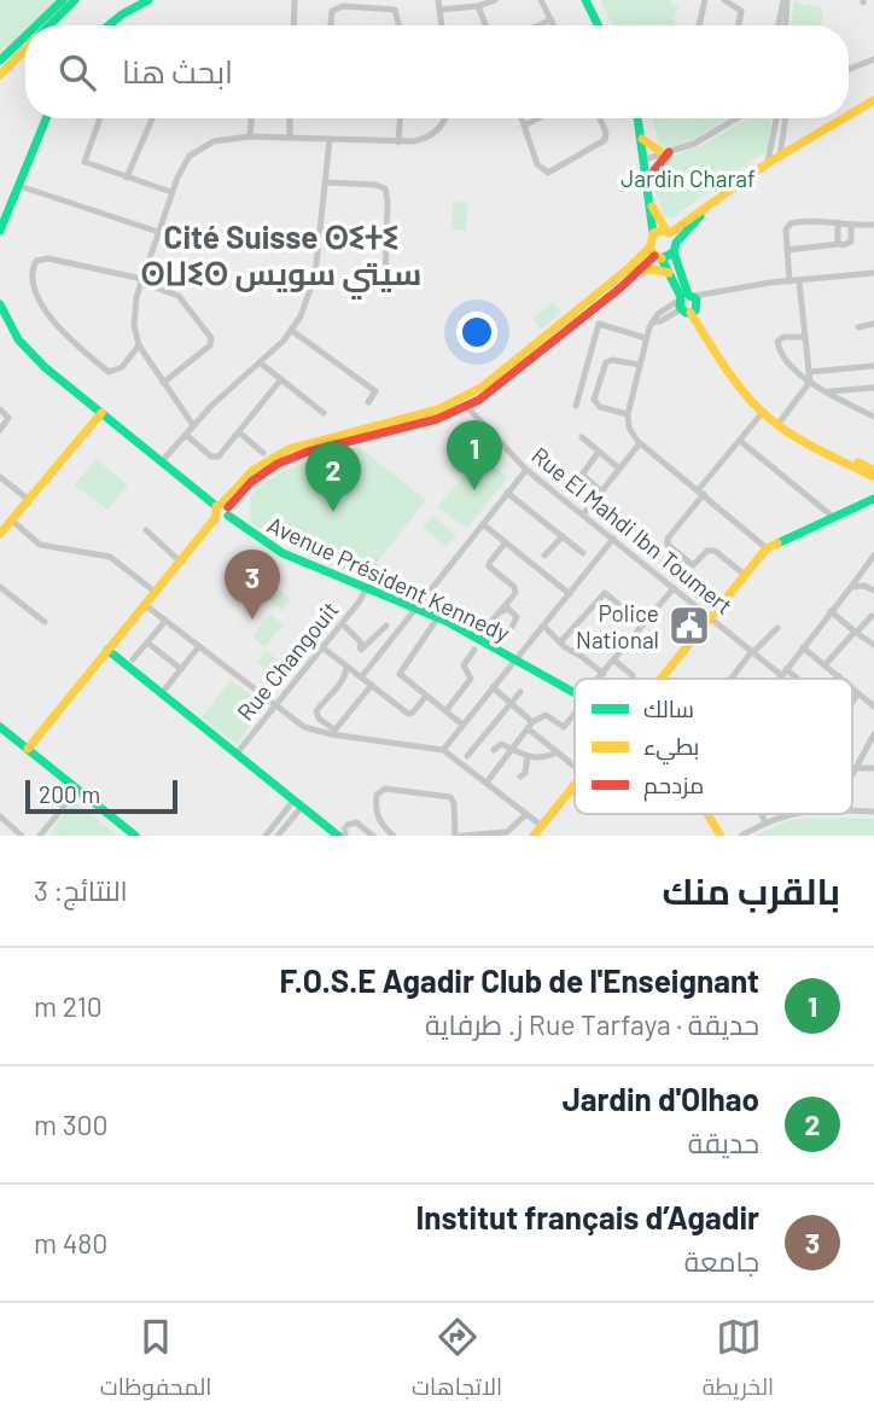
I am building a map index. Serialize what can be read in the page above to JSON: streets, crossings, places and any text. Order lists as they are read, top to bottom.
{
  "streets": {
    "main road": ["Avenue Président Kennedy"],
    "street": ["Rue El Mahdi Ibn Toumert", "Rue Changouit"]
  },
  "crossings": [
    ["Avenue Président Kennedy", "Rue Changouit"]
  ],
  "districts": ["Cité Suisse ⵙⵉⵜⵉ ⵙⵡⵉⵙ سيتي سويس"],
  "parks": ["Jardin Charaf"],
  "places": {
    "public building": ["Police National"]
  },
  "legend": ["سالك", "بطيء", "مزدحم"],
  "scale_bar": "200 m",
  "page": {
    "search": "ابحث هنا",
    "pins": ["1", "2", "3"],
    "scale": "200 m",
    "heading": ["بالقرب منك", "النتائج: 3"],
    "list": [
      {
        "mark": "1",
        "name": "F.O.S.E Agadir Club de l'Enseignant",
        "note": "حديقة · Rue Tarfaya ز. طرفاية",
        "value": "210 m"
      },
      {
        "mark": "2",
        "name": "Jardin d'Olhao",
        "note": "حديقة",
        "value": "300 m"
      },
      {
        "mark": "3",
        "name": "Institut français d’Agadir",
        "note": "جامعة",
        "value": "480 m"
      }
    ],
    "nav": ["الخريطة", "الاتجاهات", "المحفوظات"]
  }
}
